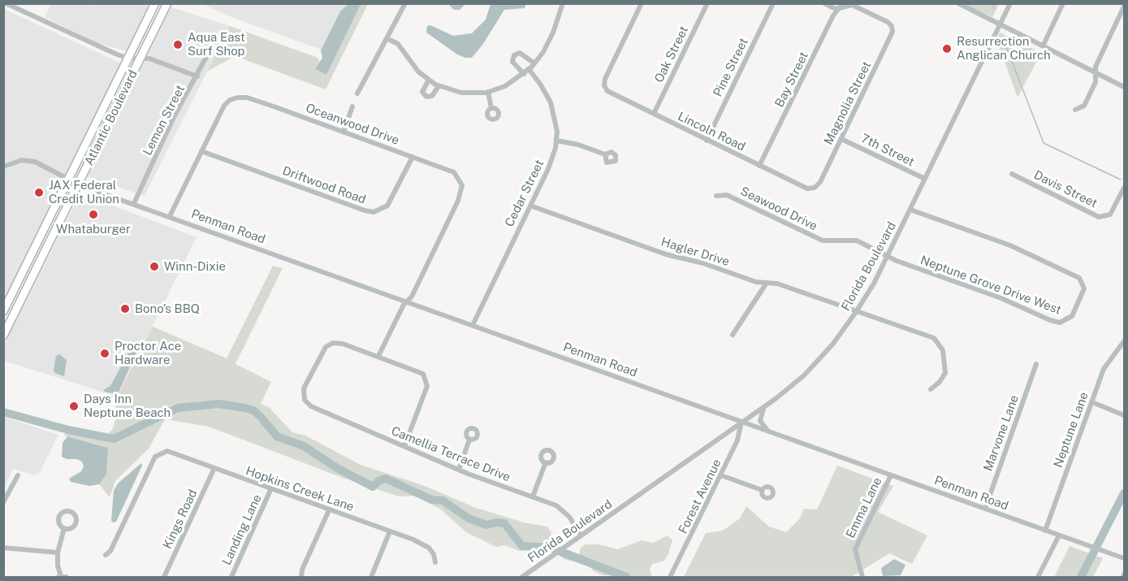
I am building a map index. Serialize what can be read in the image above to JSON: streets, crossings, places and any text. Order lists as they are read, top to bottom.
{
  "streets": {
    "highway": ["Atlantic Boulevard"],
    "street": [
      "Oak Street",
      "Pine Street",
      "Bay Street",
      "Magnolia Street",
      "Lemon Street",
      "Oceanwood Drive",
      "Lincoln Road",
      "7th Street",
      "Driftwood Road",
      "Davis Street",
      "Cedar Street",
      "Seawood Drive",
      "Penman Road",
      "Hagler Drive",
      "Florida Boulevard",
      "Neptune Grove Drive West",
      "Neptune Lane",
      "Marvone Lane",
      "Camellia Terrace Drive",
      "Hopkins Creek Lane",
      "Forest Avenue",
      "Emma Lane",
      "Kings Road",
      "Landing Lane"
    ]
  },
  "crossings": [
    ["Oak Street", "Lincoln Road"],
    ["Pine Street", "Lincoln Road"],
    ["Bay Street", "Magnolia Street"],
    ["Bay Street", "Lincoln Road"],
    ["Magnolia Street", "Lincoln Road"],
    ["Magnolia Street", "7th Street"],
    ["Atlantic Boulevard", "Penman Road"],
    ["Lemon Street", "Penman Road"],
    ["Oceanwood Drive", "Driftwood Road"],
    ["Oceanwood Drive", "Penman Road"],
    ["7th Street", "Florida Boulevard"],
    ["Cedar Street", "Penman Road"],
    ["Cedar Street", "Hagler Drive"],
    ["Seawood Drive", "Florida Boulevard"],
    ["Seawood Drive", "Neptune Grove Drive West"],
    ["Penman Road", "Florida Boulevard"],
    ["Penman Road", "Neptune Lane"],
    ["Penman Road", "Marvone Lane"],
    ["Penman Road", "Forest Avenue"],
    ["Penman Road", "Emma Lane"],
    ["Hagler Drive", "Florida Boulevard"],
    ["Florida Boulevard", "Neptune Grove Drive West"],
    ["Florida Boulevard", "Camellia Terrace Drive"],
    ["Florida Boulevard", "Forest Avenue"],
    ["Hopkins Creek Lane", "Kings Road"],
    ["Hopkins Creek Lane", "Landing Lane"]
  ],
  "places": [
    "Aqua East Surf Shop",
    "Resurrection Anglican Church",
    "JAX Federal Credit Union",
    "Whataburger",
    "Winn-Dixie",
    "Bono's BBQ",
    "Proctor Ace Hardware",
    "Days Inn Neptune Beach"
  ]
}
